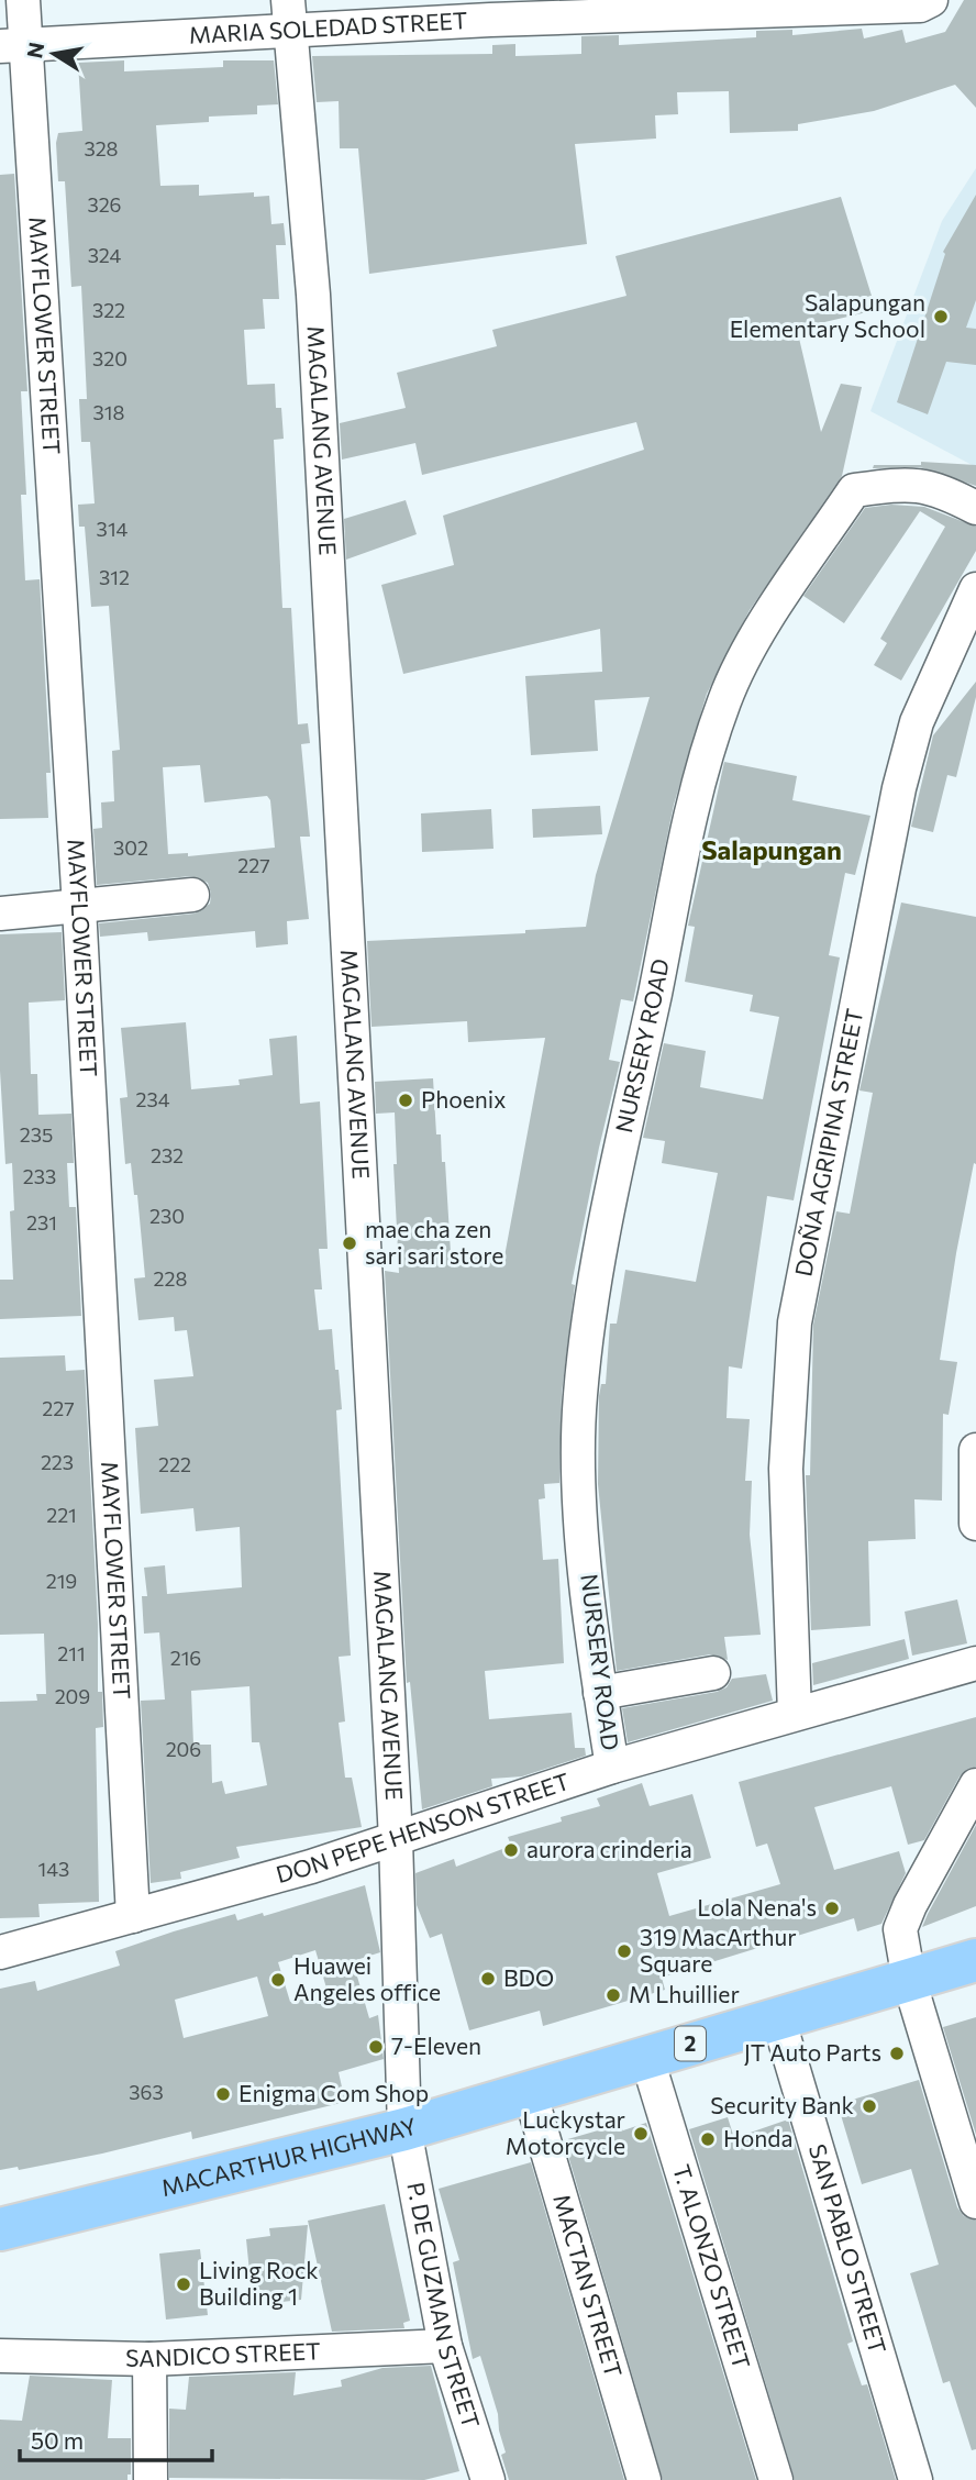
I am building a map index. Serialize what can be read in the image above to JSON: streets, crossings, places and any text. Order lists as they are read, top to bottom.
{
  "streets": {
    "highway": ["2", "MACARTHUR HIGHWAY"],
    "street": [
      "MARIA SOLEDAD STREET",
      "MAYFLOWER STREET",
      "MAGALANG AVENUE",
      "NURSERY ROAD",
      "DOÑA AGRIPINA STREET",
      "DON PEPE HENSON STREET",
      "SAN PABLO STREET",
      "T. ALONZO STREET",
      "MACTAN STREET",
      "P. DE GUZMAN STREET",
      "SANDICO STREET"
    ]
  },
  "crossings": [
    ["MARIA SOLEDAD STREET", "MAYFLOWER STREET"],
    ["MARIA SOLEDAD STREET", "MAGALANG AVENUE"],
    ["MAYFLOWER STREET", "DON PEPE HENSON STREET"],
    ["MAGALANG AVENUE", "DON PEPE HENSON STREET"],
    ["MAGALANG AVENUE", "MACARTHUR HIGHWAY"],
    ["MAGALANG AVENUE", "P. DE GUZMAN STREET"],
    ["NURSERY ROAD", "DON PEPE HENSON STREET"],
    ["DOÑA AGRIPINA STREET", "DON PEPE HENSON STREET"],
    ["MACARTHUR HIGHWAY", "SAN PABLO STREET"],
    ["MACARTHUR HIGHWAY", "T. ALONZO STREET"],
    ["MACARTHUR HIGHWAY", "MACTAN STREET"],
    ["MACARTHUR HIGHWAY", "P. DE GUZMAN STREET"],
    ["P. DE GUZMAN STREET", "SANDICO STREET"]
  ],
  "districts": ["Salapungan"],
  "places": [
    "Salapungan Elementary School",
    "Phoenix",
    "mae cha zen sari sari store",
    "aurora crinderia",
    "Lola Nena's",
    "319 MacArthur Square",
    "BDO",
    "Huawei Angeles office",
    "M Lhuillier",
    "7-Eleven",
    "JT Auto Parts",
    "Enigma Com Shop",
    "Security Bank",
    "Luckystar Motorcycle",
    "Honda",
    "Living Rock Building 1"
  ],
  "house_numbers": [
    "328",
    "326",
    "324",
    "322",
    "320",
    "318",
    "314",
    "312",
    "302",
    "227",
    "234",
    "235",
    "232",
    "233",
    "230",
    "231",
    "228",
    "227",
    "223",
    "222",
    "221",
    "219",
    "211",
    "216",
    "209",
    "206",
    "143",
    "363"
  ],
  "scale_bar": "50 m",
  "north": "left"
}
